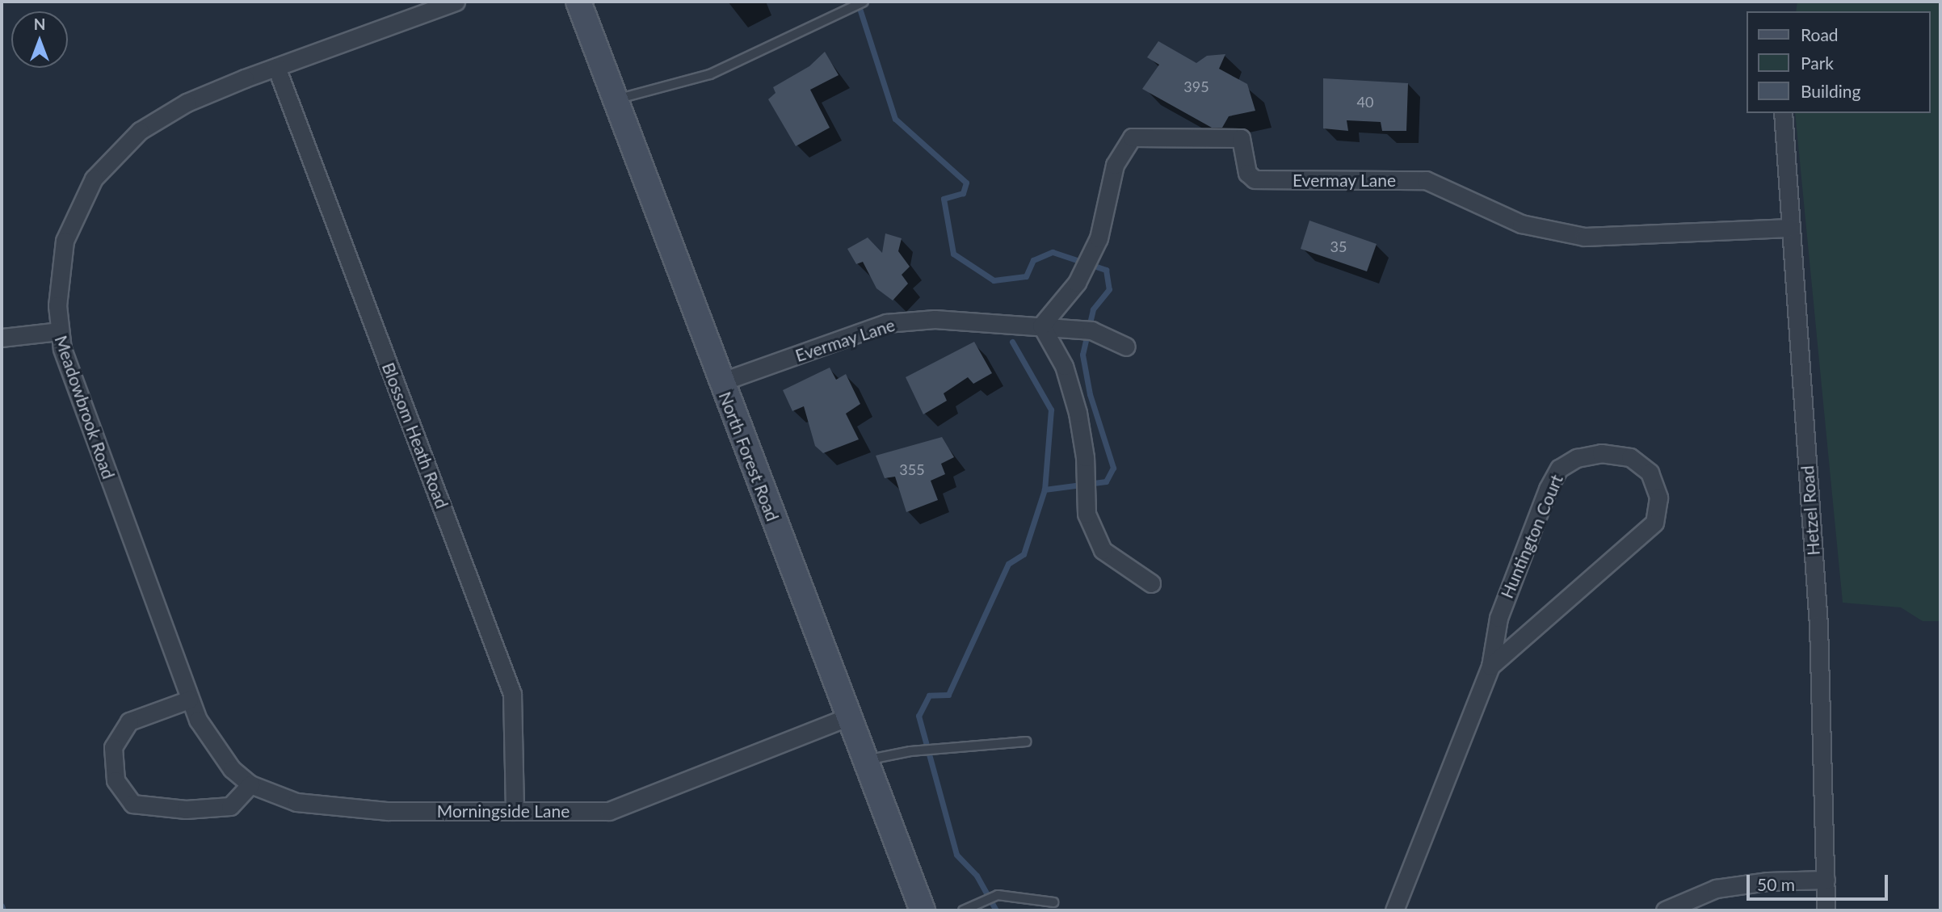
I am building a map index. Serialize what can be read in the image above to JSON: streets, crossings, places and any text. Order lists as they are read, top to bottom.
{
  "streets": {
    "main road": ["North Forest Road"],
    "street": [
      "Evermay Lane",
      "Meadowbrook Road",
      "Blossom Heath Road",
      "Hetzel Road",
      "Huntington Court",
      "Morningside Lane"
    ]
  },
  "crossings": [
    ["Evermay Lane", "North Forest Road"],
    ["Evermay Lane", "Hetzel Road"],
    ["Meadowbrook Road", "Blossom Heath Road"],
    ["Meadowbrook Road", "Morningside Lane"],
    ["Blossom Heath Road", "Morningside Lane"],
    ["North Forest Road", "Morningside Lane"]
  ],
  "house_numbers": [
    "395",
    "40",
    "35",
    "355"
  ],
  "legend": ["Road", "Park", "Building"],
  "scale_bar": "50 m",
  "north": "top"
}
